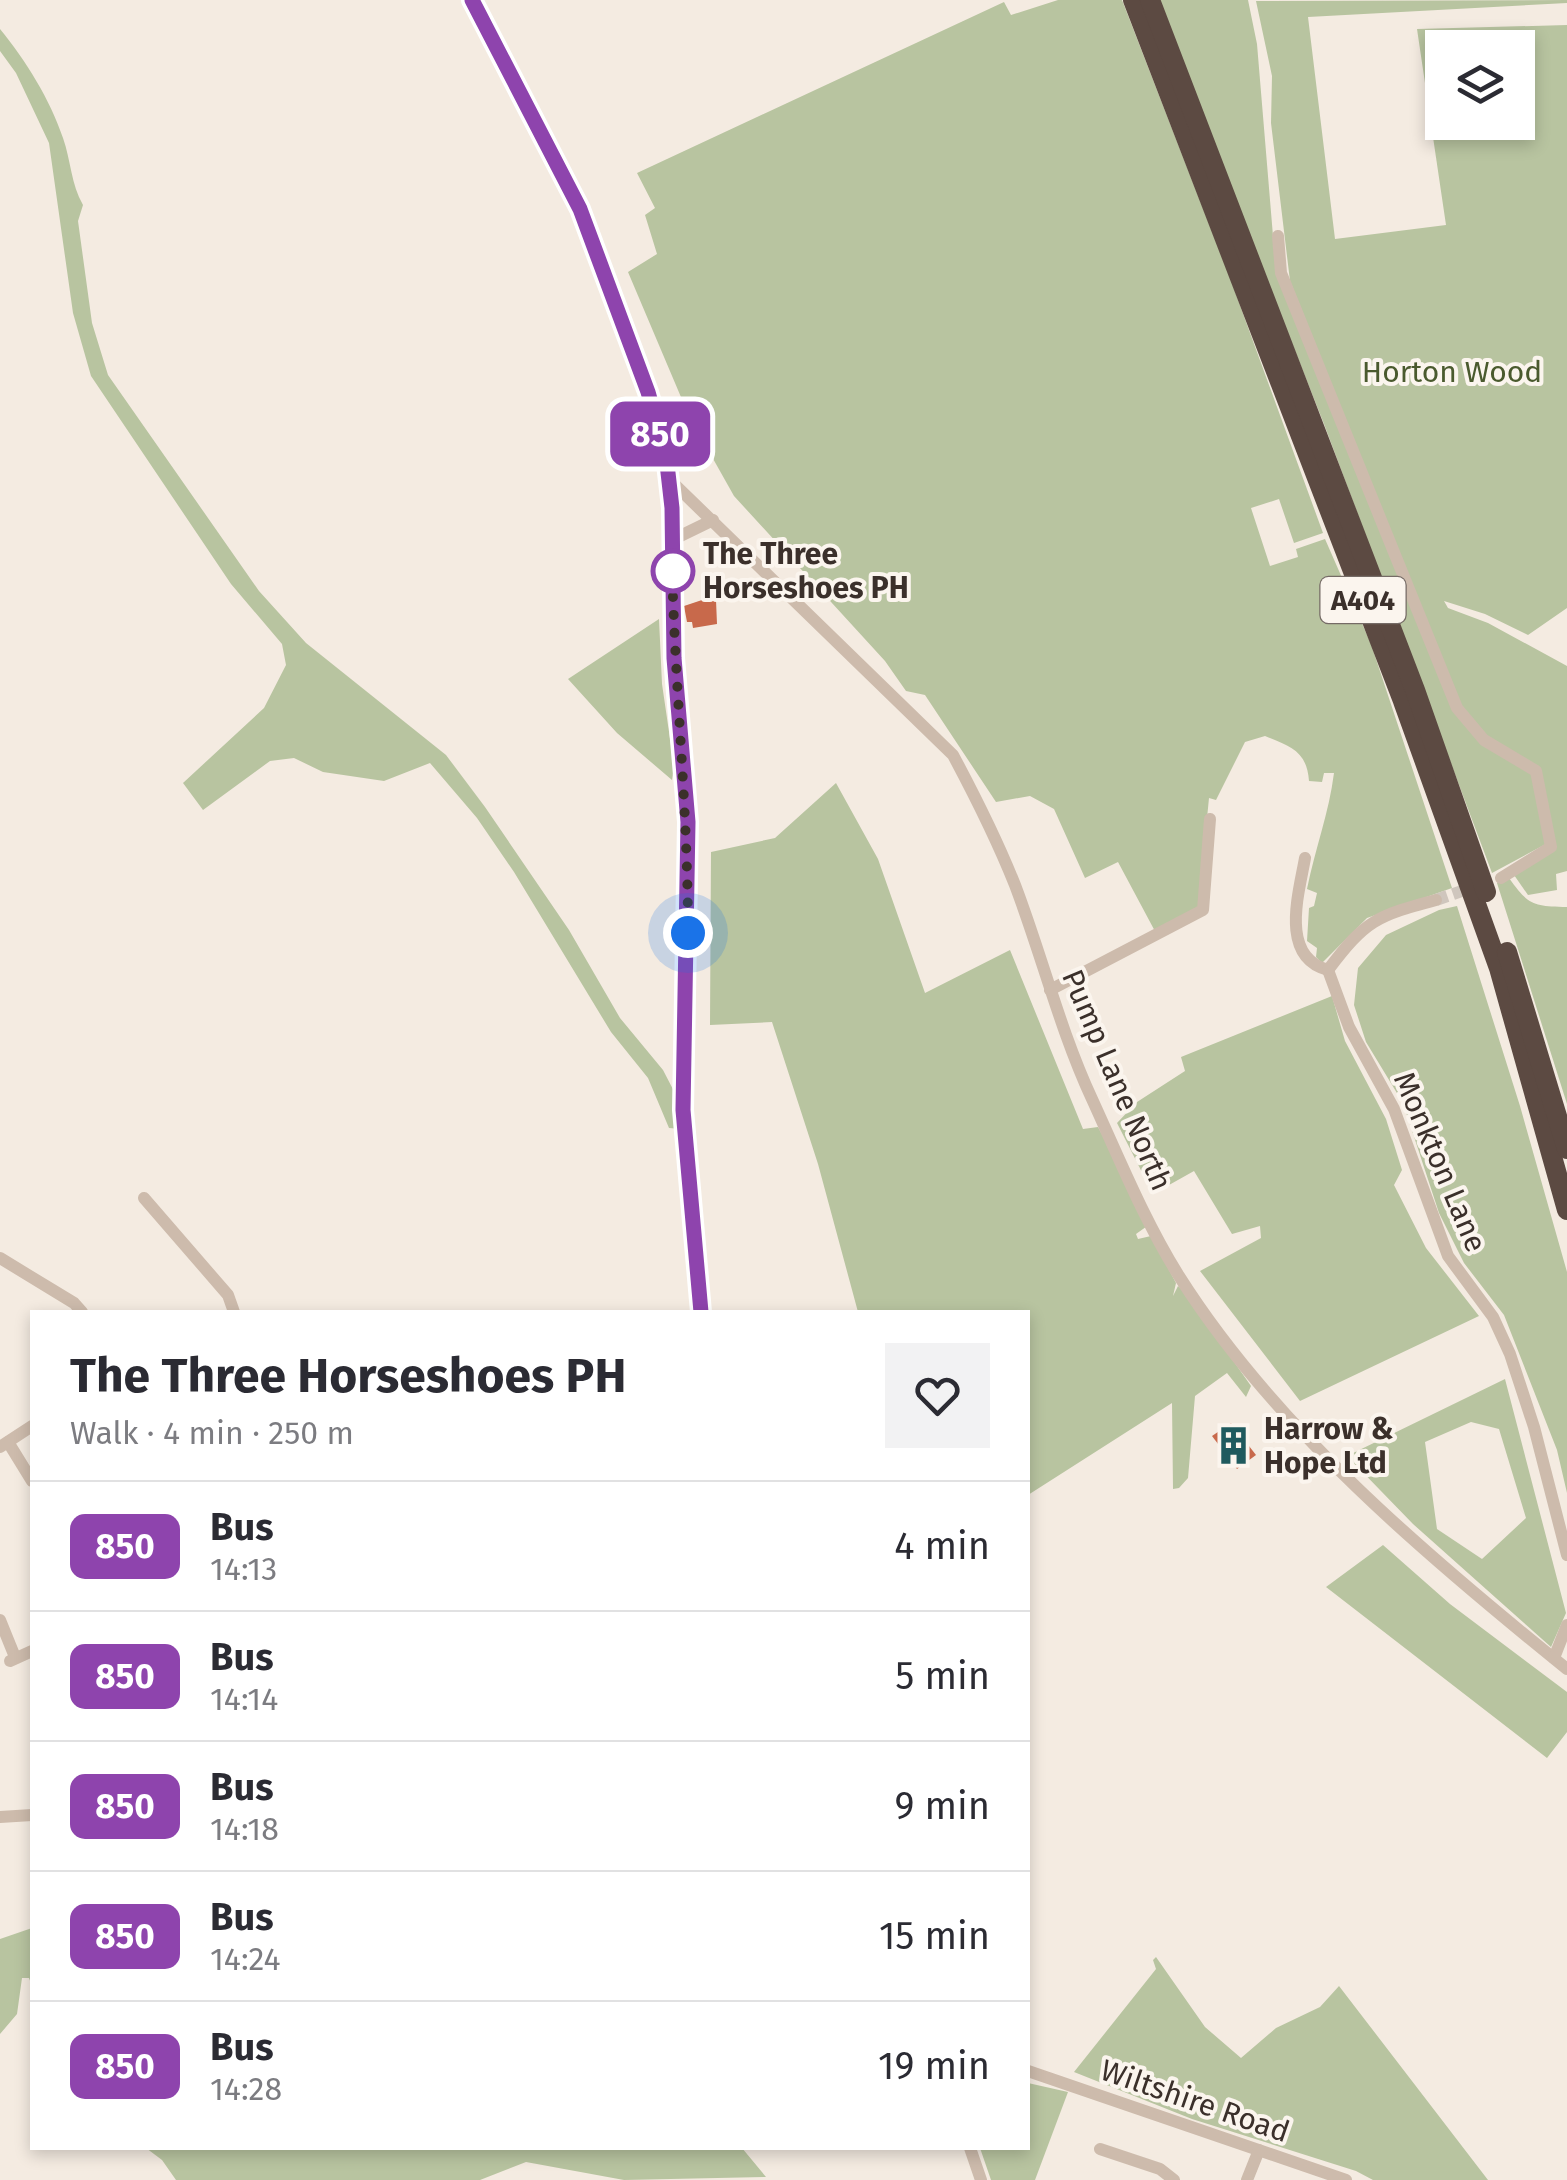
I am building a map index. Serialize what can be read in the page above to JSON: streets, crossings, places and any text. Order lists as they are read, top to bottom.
{
  "streets": {
    "highway": ["A404"],
    "street": ["Pump Lane North", "Monkton Lane", "Wiltshire Road"]
  },
  "parks": ["Horton Wood"],
  "places": {
    "other": ["The Three Horseshoes PH"],
    "building": ["Harrow & Hope Ltd"]
  },
  "lines": ["bus line 850"],
  "page": {
    "on_map": "850",
    "heading": ["The Three Horseshoes PH", "Walk · 4 min · 250 m"],
    "list": [
      {
        "mark": "850",
        "name": "Bus",
        "note": "14:13",
        "value": "4 min"
      },
      {
        "mark": "850",
        "name": "Bus",
        "note": "14:14",
        "value": "5 min"
      },
      {
        "mark": "850",
        "name": "Bus",
        "note": "14:18",
        "value": "9 min"
      },
      {
        "mark": "850",
        "name": "Bus",
        "note": "14:24",
        "value": "15 min"
      },
      {
        "mark": "850",
        "name": "Bus",
        "note": "14:28",
        "value": "19 min"
      }
    ]
  }
}
